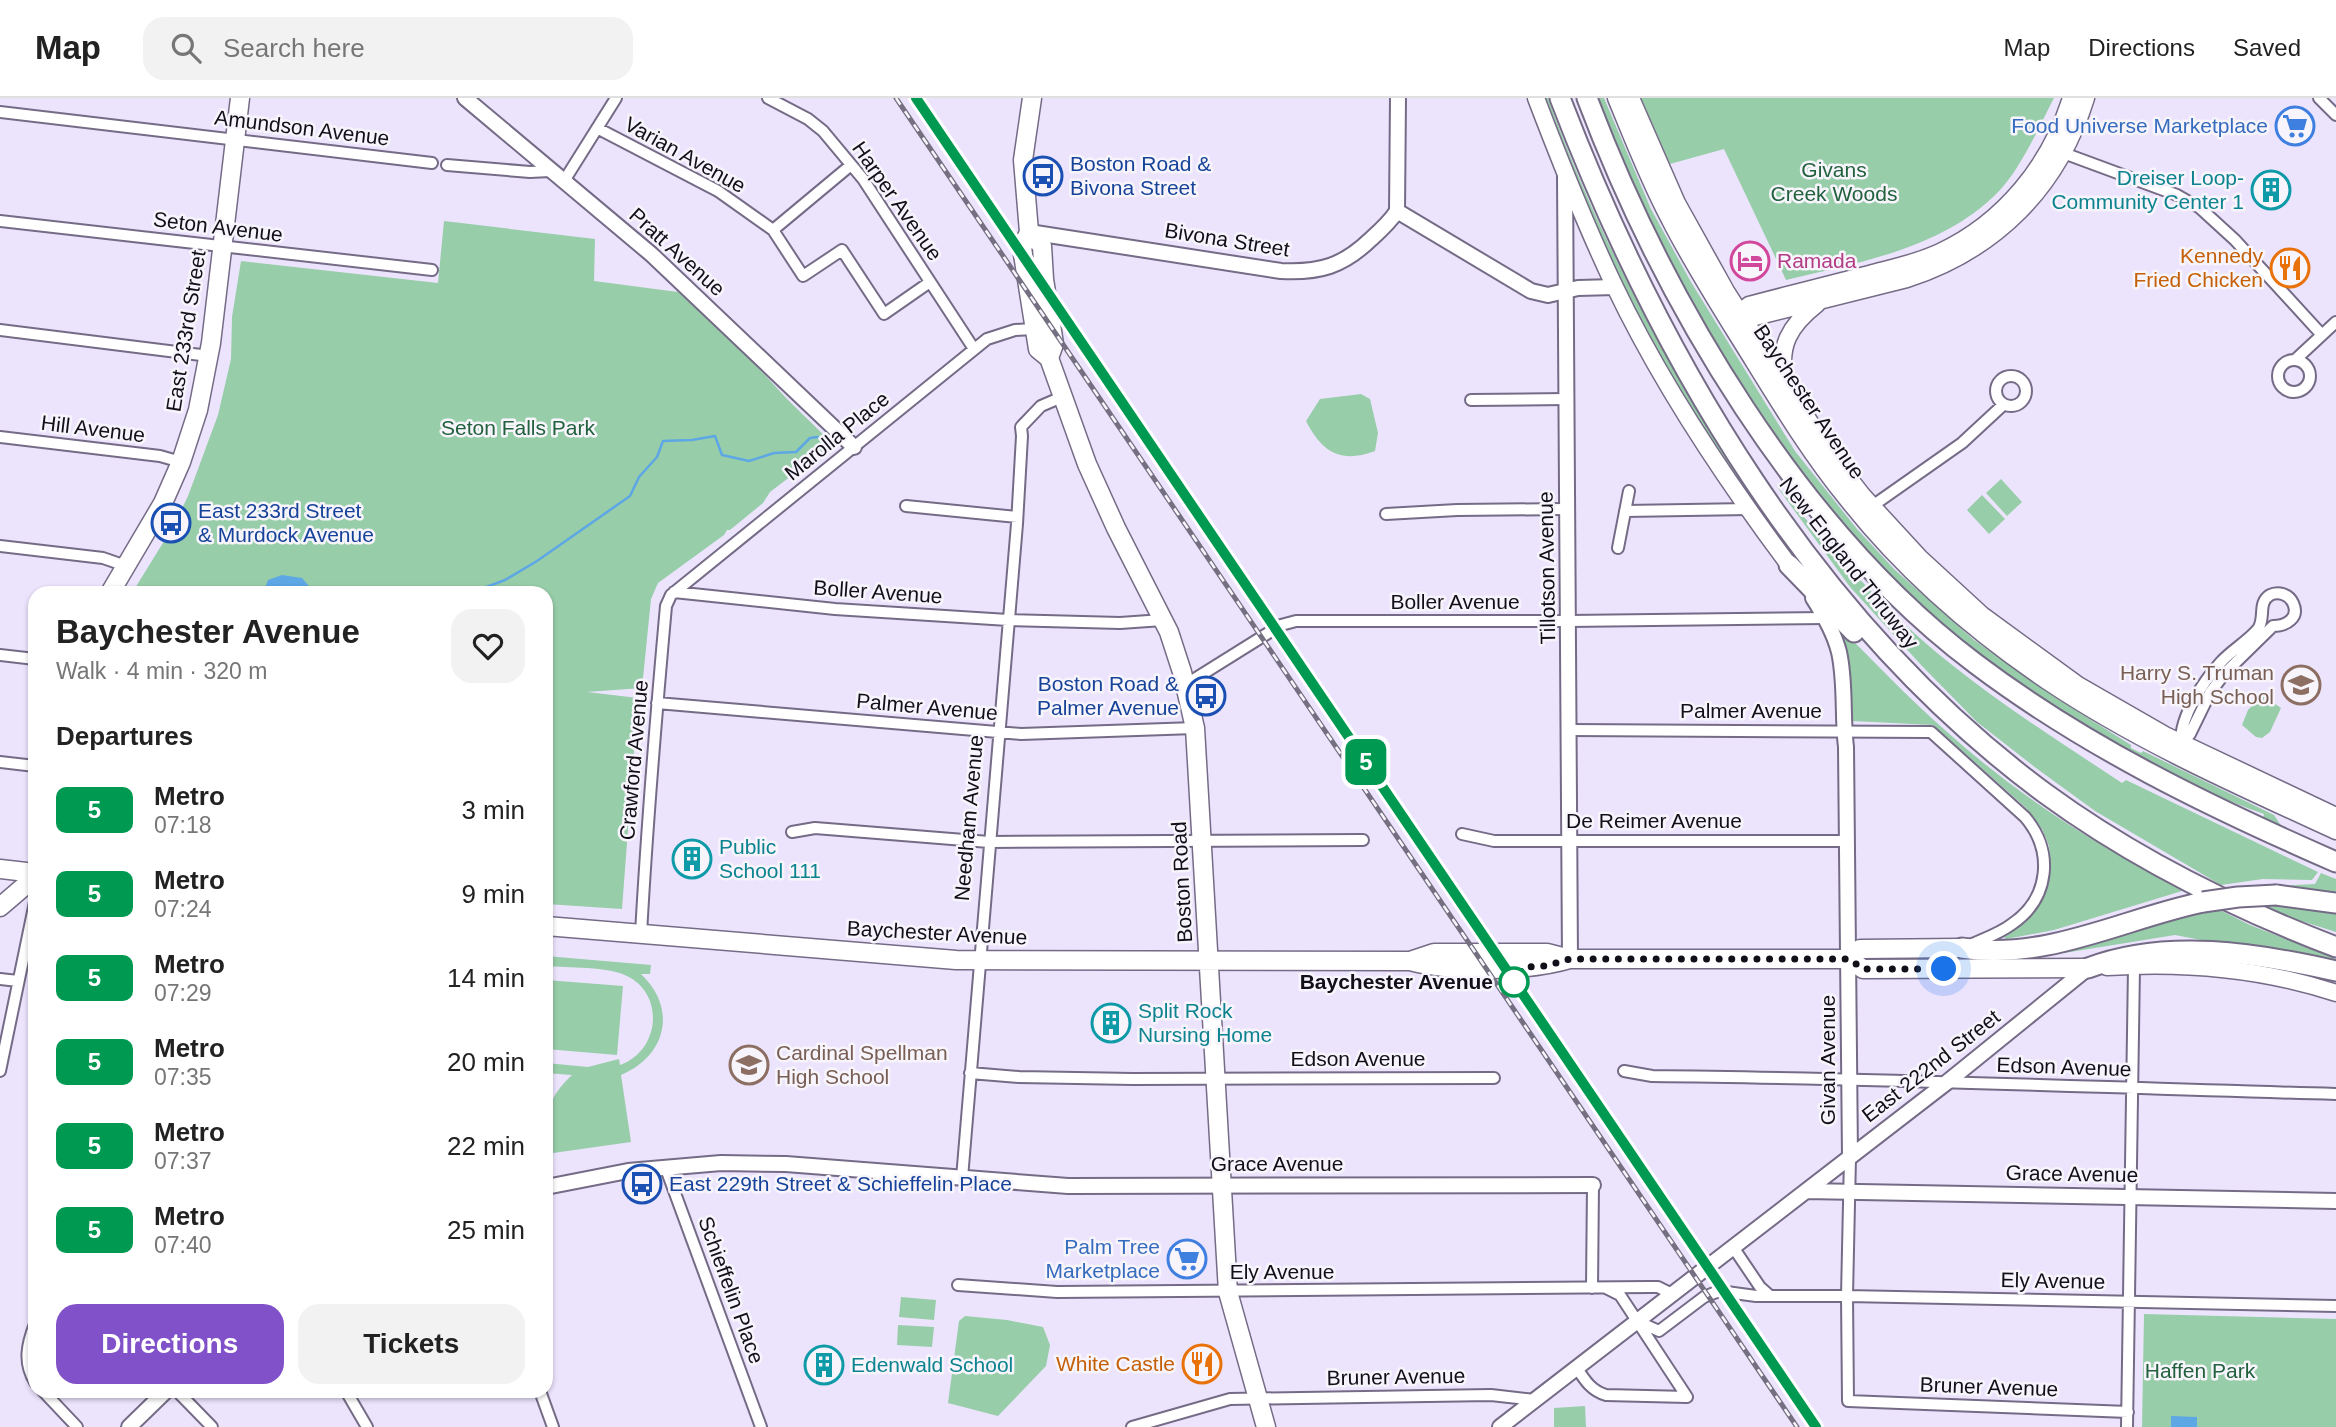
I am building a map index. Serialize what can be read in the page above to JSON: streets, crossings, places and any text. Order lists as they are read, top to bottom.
{
  "streets": {
    "highway": ["New England Thruway"],
    "main road": ["East 233rd Street", "Baychester Avenue", "Boston Road"],
    "street": [
      "Amundson Avenue",
      "Varian Avenue",
      "Harper Avenue",
      "Seton Avenue",
      "Bivona Street",
      "Pratt Avenue",
      "Hill Avenue",
      "Marolla Place",
      "Tillotson Avenue",
      "Boller Avenue",
      "Palmer Avenue",
      "Crawford Avenue",
      "Needham Avenue",
      "De Reimer Avenue",
      "Edson Avenue",
      "Givan Avenue",
      "East 222nd Street",
      "Grace Avenue",
      "Ely Avenue",
      "Schieffelin Place",
      "Bruner Avenue"
    ]
  },
  "crossings": [
    ["Amundson Avenue", "East 233rd Street"],
    ["Harper Avenue", "Marolla Place"],
    ["Seton Avenue", "East 233rd Street"],
    ["Bivona Street", "Boston Road"],
    ["Pratt Avenue", "Marolla Place"],
    ["East 233rd Street", "Hill Avenue"],
    ["Baychester Avenue", "Tillotson Avenue"],
    ["Baychester Avenue", "Palmer Avenue"],
    ["Baychester Avenue", "Crawford Avenue"],
    ["Baychester Avenue", "Needham Avenue"],
    ["Baychester Avenue", "Boston Road"],
    ["Baychester Avenue", "Givan Avenue"],
    ["Baychester Avenue", "East 222nd Street"],
    ["Marolla Place", "Boller Avenue"],
    ["Marolla Place", "Crawford Avenue"],
    ["Marolla Place", "Boston Road"],
    ["Tillotson Avenue", "Boller Avenue"],
    ["Tillotson Avenue", "Palmer Avenue"],
    ["Tillotson Avenue", "De Reimer Avenue"],
    ["Boller Avenue", "Crawford Avenue"],
    ["Boller Avenue", "Needham Avenue"],
    ["Boller Avenue", "Boston Road"],
    ["Boller Avenue", "Givan Avenue"],
    ["Palmer Avenue", "Crawford Avenue"],
    ["Palmer Avenue", "Needham Avenue"],
    ["Palmer Avenue", "Boston Road"],
    ["Palmer Avenue", "Givan Avenue"],
    ["Needham Avenue", "Boston Road"],
    ["Needham Avenue", "Edson Avenue"],
    ["Needham Avenue", "Grace Avenue"],
    ["De Reimer Avenue", "Givan Avenue"],
    ["Boston Road", "Edson Avenue"],
    ["Boston Road", "Grace Avenue"],
    ["Boston Road", "Ely Avenue"],
    ["Boston Road", "Bruner Avenue"],
    ["Edson Avenue", "Givan Avenue"],
    ["Edson Avenue", "East 222nd Street"],
    ["Givan Avenue", "East 222nd Street"],
    ["Givan Avenue", "Grace Avenue"],
    ["Givan Avenue", "Ely Avenue"],
    ["Givan Avenue", "Bruner Avenue"],
    ["East 222nd Street", "Grace Avenue"],
    ["East 222nd Street", "Ely Avenue"],
    ["East 222nd Street", "Bruner Avenue"]
  ],
  "parks": ["Givans Creek Woods", "Seton Falls Park", "Haffen Park"],
  "places": {
    "supermarket": ["Food Universe Marketplace", "Palm Tree Marketplace"],
    "bus stop": [
      "Boston Road & Bivona Street",
      "East 233rd Street & Murdock Avenue",
      "Boston Road & Palmer Avenue",
      "East 229th Street & Schieffelin Place"
    ],
    "building": [
      "Dreiser Loop- Community Center 1",
      "Public School 111",
      "Split Rock Nursing Home",
      "Edenwald School"
    ],
    "hotel": ["Ramada"],
    "restaurant": ["Kennedy Fried Chicken", "White Castle"],
    "school or university": ["Harry S. Truman High School", "Cardinal Spellman High School"],
    "other": ["Baychester Avenue"]
  },
  "lines": ["metro line 5"],
  "page": {
    "header": "Map",
    "search": "Search here",
    "nav": ["Map", "Directions", "Saved"],
    "on_map": "5",
    "heading": [
      ["Baychester Avenue", "Walk · 4 min · 320 m"],
      "Departures"
    ],
    "list": [
      {
        "mark": "5",
        "name": "Metro",
        "note": "07:18",
        "value": "3 min"
      },
      {
        "mark": "5",
        "name": "Metro",
        "note": "07:24",
        "value": "9 min"
      },
      {
        "mark": "5",
        "name": "Metro",
        "note": "07:29",
        "value": "14 min"
      },
      {
        "mark": "5",
        "name": "Metro",
        "note": "07:35",
        "value": "20 min"
      },
      {
        "mark": "5",
        "name": "Metro",
        "note": "07:37",
        "value": "22 min"
      },
      {
        "mark": "5",
        "name": "Metro",
        "note": "07:40",
        "value": "25 min"
      }
    ],
    "buttons": ["Directions", "Tickets"]
  }
}
